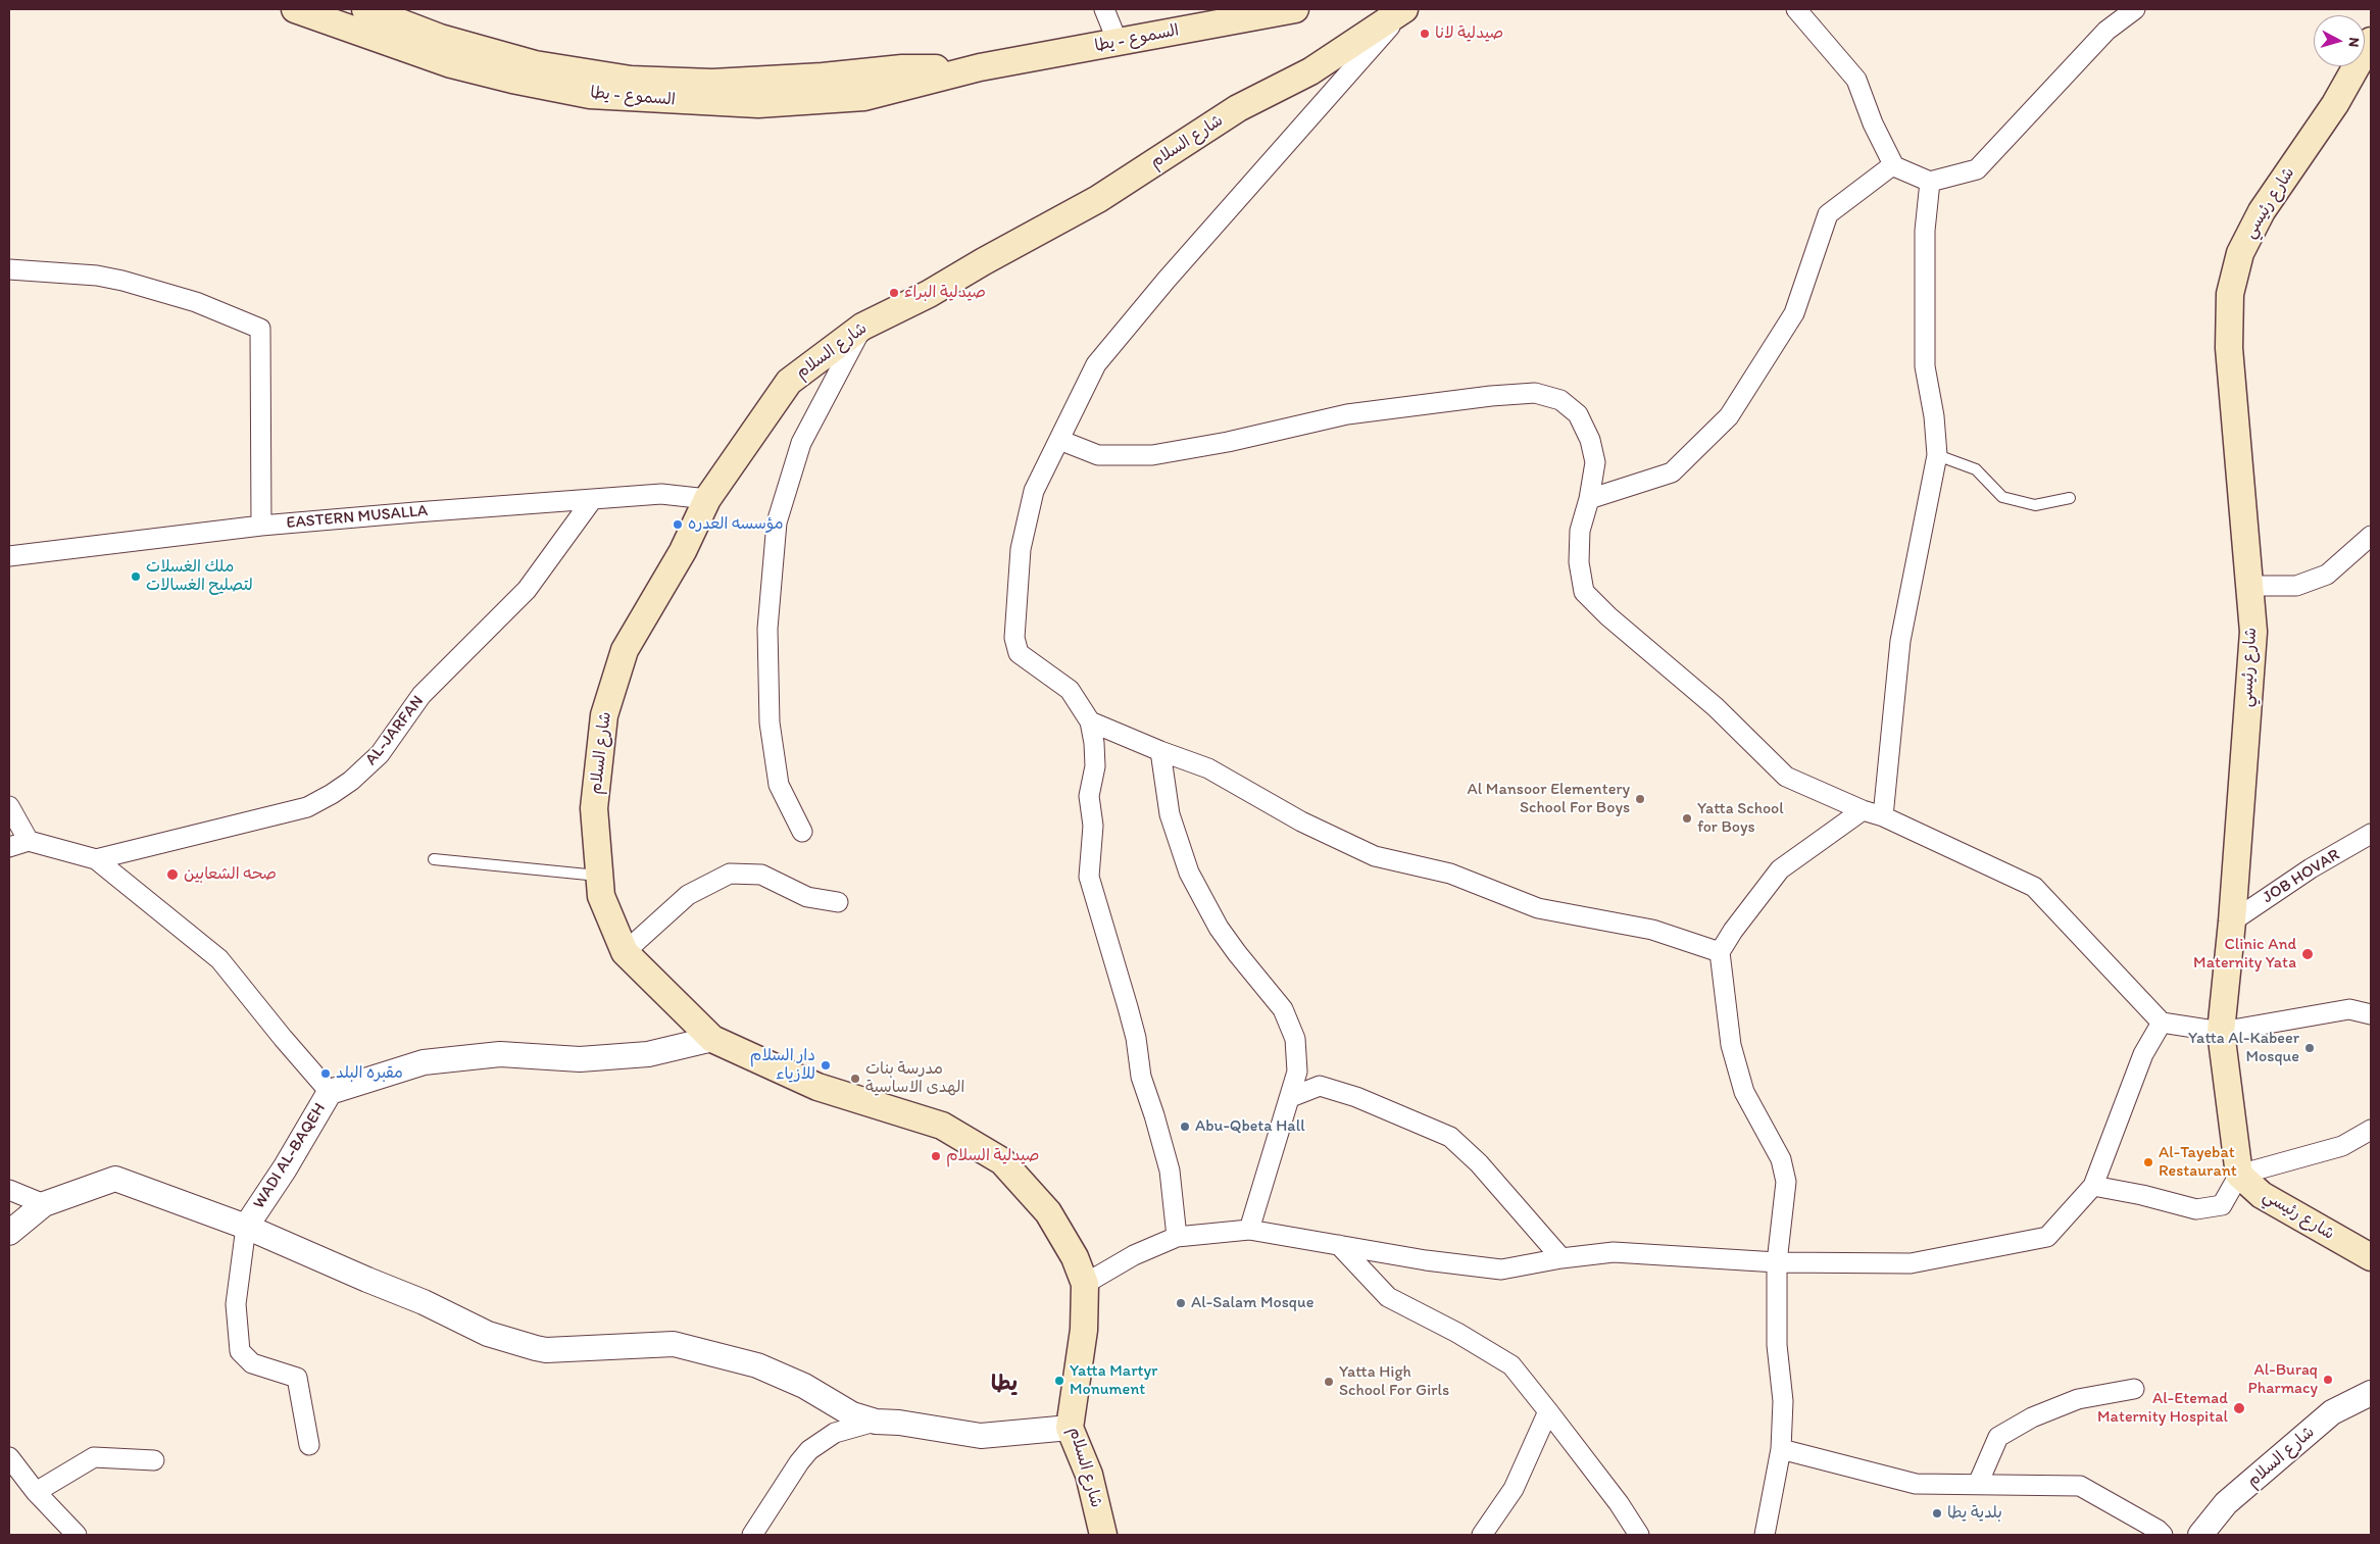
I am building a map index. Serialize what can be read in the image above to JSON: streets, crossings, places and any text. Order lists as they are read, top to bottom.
{
  "streets": {
    "main road": ["السموع - يطا", "شارع السلام", "شارع رئيسي"],
    "street": [
      "EASTERN MUSALLA",
      "AL-JARFAN",
      "JOB HOVAR",
      "WADI AL-BAQEH"
    ]
  },
  "crossings": [
    ["شارع السلام", "EASTERN MUSALLA"],
    ["شارع السلام", "WADI AL-BAQEH"],
    ["شارع رئيسي", "JOB HOVAR"],
    ["EASTERN MUSALLA", "AL-JARFAN"]
  ],
  "districts": ["يطا"],
  "places": [
    "صيدلية لانا",
    "صيدلية البراء",
    "مؤسسه العدره",
    "ملك الغسلات لتصليح الغسالات",
    "Al Mansoor Elementery School For Boys",
    "Yatta School for Boys",
    "صحه الشعابين",
    "Clinic And Maternity Yata",
    "Yatta Al-Kabeer Mosque",
    "دار السلام للازياء",
    "مقبره البلد",
    "مدرسة بنات الهدى الاساسية",
    "Abu-Qbeta Hall",
    "صيدلية السلام",
    "Al-Tayebat Restaurant",
    "Al-Salam Mosque",
    "Al-Buraq Pharmacy",
    "Yatta Martyr Monument",
    "Yatta High School For Girls",
    "Al-Etemad Maternity Hospital",
    "بلدية يطا"
  ],
  "north": "right"
}
